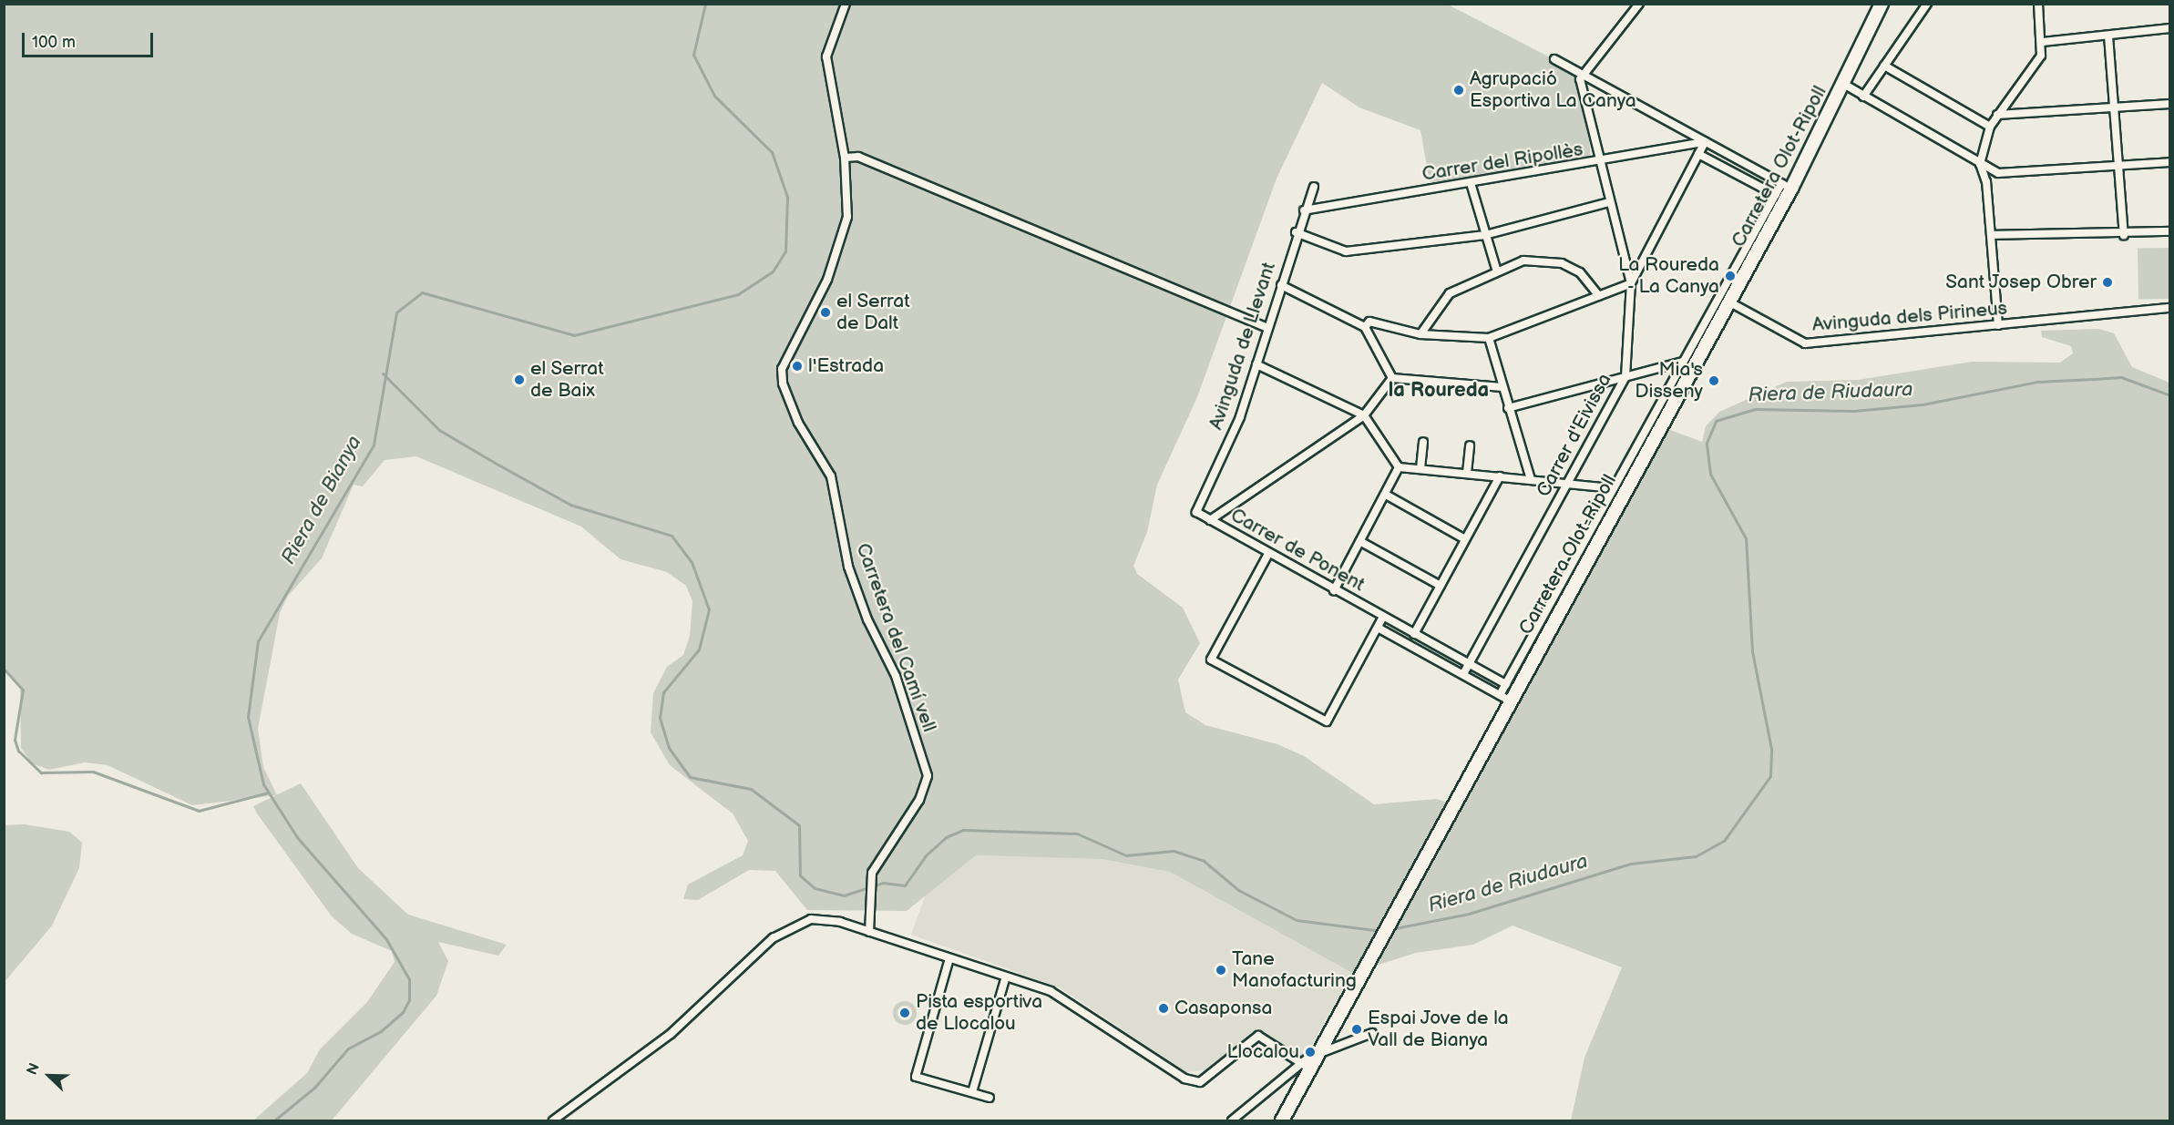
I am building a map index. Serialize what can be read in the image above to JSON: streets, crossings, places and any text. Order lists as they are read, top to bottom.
{
  "streets": {
    "main road": ["Carretera Olot-Ripoll"],
    "street": [
      "Carrer del Ripollès",
      "Avinguda dels Pirineus",
      "Avinguda de Llevant",
      "Carrer d'Eivissa",
      "Carrer de Ponent",
      "Carretera del Camí vell"
    ]
  },
  "crossings": [
    ["Carrer del Ripollès", "Avinguda de Llevant"],
    ["Carrer del Ripollès", "Carrer d'Eivissa"],
    ["Carretera Olot-Ripoll", "Avinguda dels Pirineus"],
    ["Avinguda de Llevant", "Carrer de Ponent"],
    ["Carrer d'Eivissa", "Carrer de Ponent"]
  ],
  "districts": ["la Roureda"],
  "water": ["Riera de Riudaura", "Riera de Bianya"],
  "places": [
    "Agrupació Esportiva La Canya",
    "La Roureda - La Canya",
    "Sant Josep Obrer",
    "el Serrat de Dalt",
    "l'Estrada",
    "el Serrat de Baix",
    "Mia's Disseny",
    "Tane Manofacturing",
    "Casaponsa",
    "Pista esportiva de Llocalou",
    "Espai Jove de la Vall de Bianya",
    "Llocalou"
  ],
  "scale_bar": "100 m",
  "north": "top left"
}
